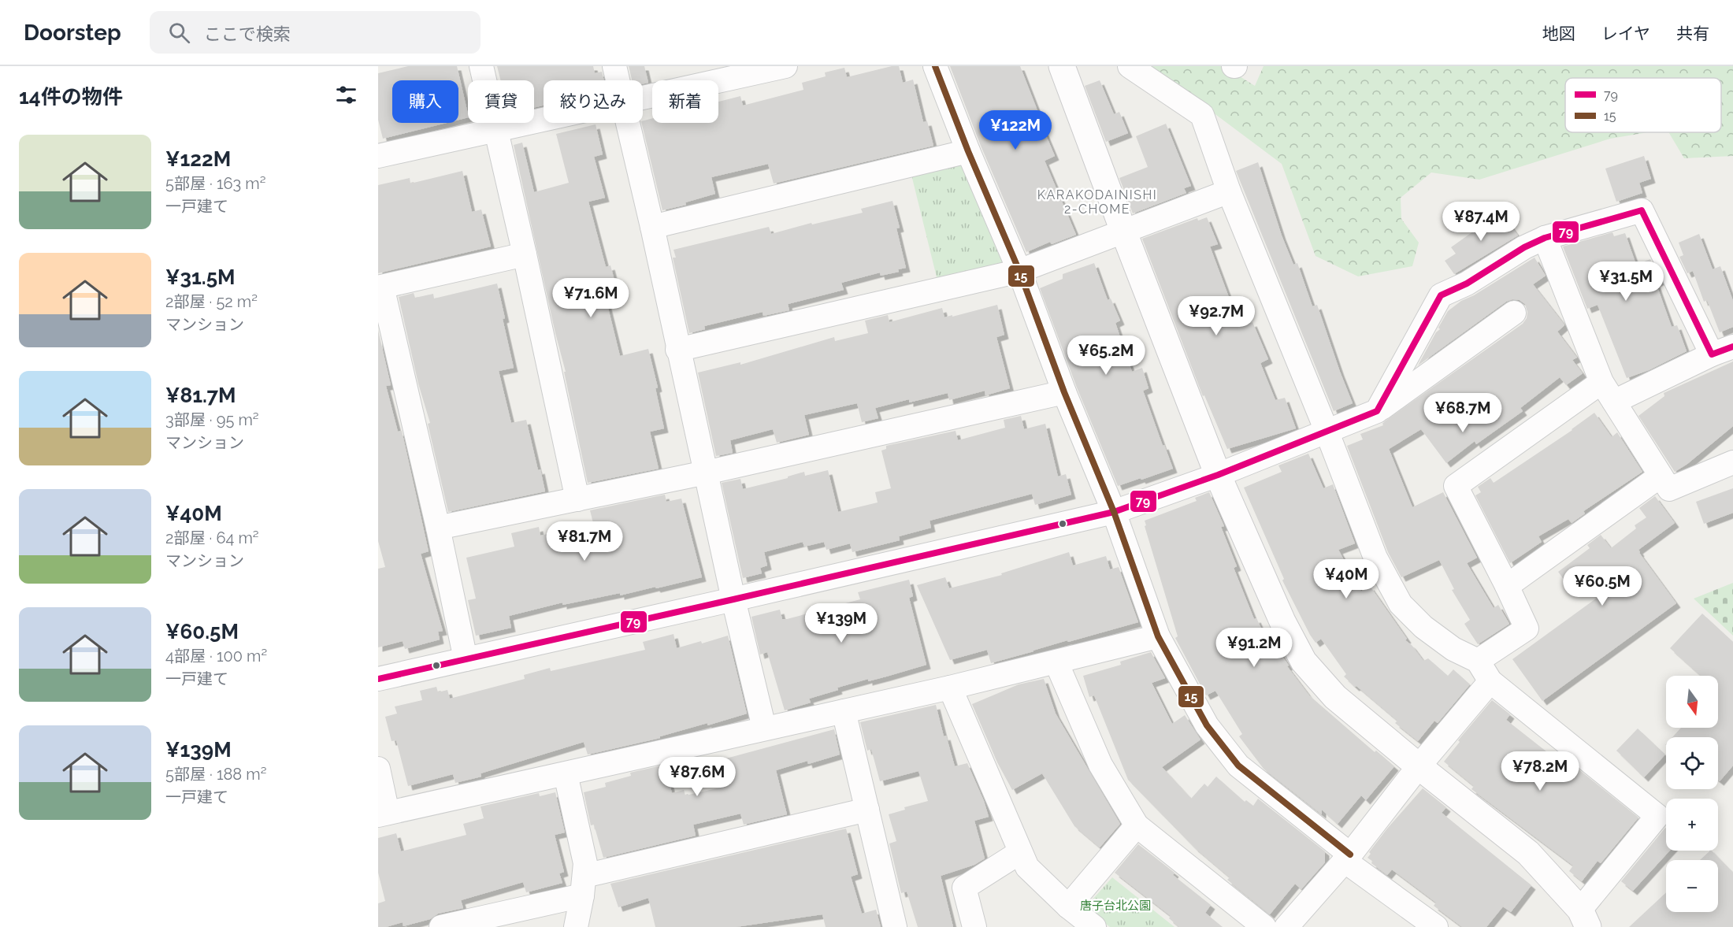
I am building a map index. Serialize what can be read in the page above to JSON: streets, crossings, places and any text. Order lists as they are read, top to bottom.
{
  "districts": ["KARAKODAINISHI 2-CHOME"],
  "parks": ["唐子台北公園"],
  "lines": ["transit line 15", "transit line 79"],
  "legend": ["79", "15"],
  "north": "bottom",
  "page": {
    "header": "Doorstep",
    "search": "ここで検索",
    "nav": ["地図", "レイヤ", "共有"],
    "heading": "14件の物件",
    "chip": [
      "購入",
      "賃貸",
      "絞り込み",
      "新着"
    ],
    "price": [
      "¥122M",
      "¥87.4M",
      "¥31.5M",
      "¥71.6M",
      "¥92.7M",
      "¥65.2M",
      "¥68.7M",
      "¥81.7M",
      "¥40M",
      "¥60.5M",
      "¥139M",
      "¥91.2M",
      "¥78.2M",
      "¥87.6M"
    ],
    "list": [
      {
        "name": "¥122M",
        "note": "5部屋 · 163 m² · 一戸建て"
      },
      {
        "name": "¥31.5M",
        "note": "2部屋 · 52 m² · マンション"
      },
      {
        "name": "¥81.7M",
        "note": "3部屋 · 95 m² · マンション"
      },
      {
        "name": "¥40M",
        "note": "2部屋 · 64 m² · マンション"
      },
      {
        "name": "¥60.5M",
        "note": "4部屋 · 100 m² · 一戸建て"
      },
      {
        "name": "¥139M",
        "note": "5部屋 · 188 m² · 一戸建て"
      }
    ],
    "map_buttons": ["+", "−"]
  }
}
